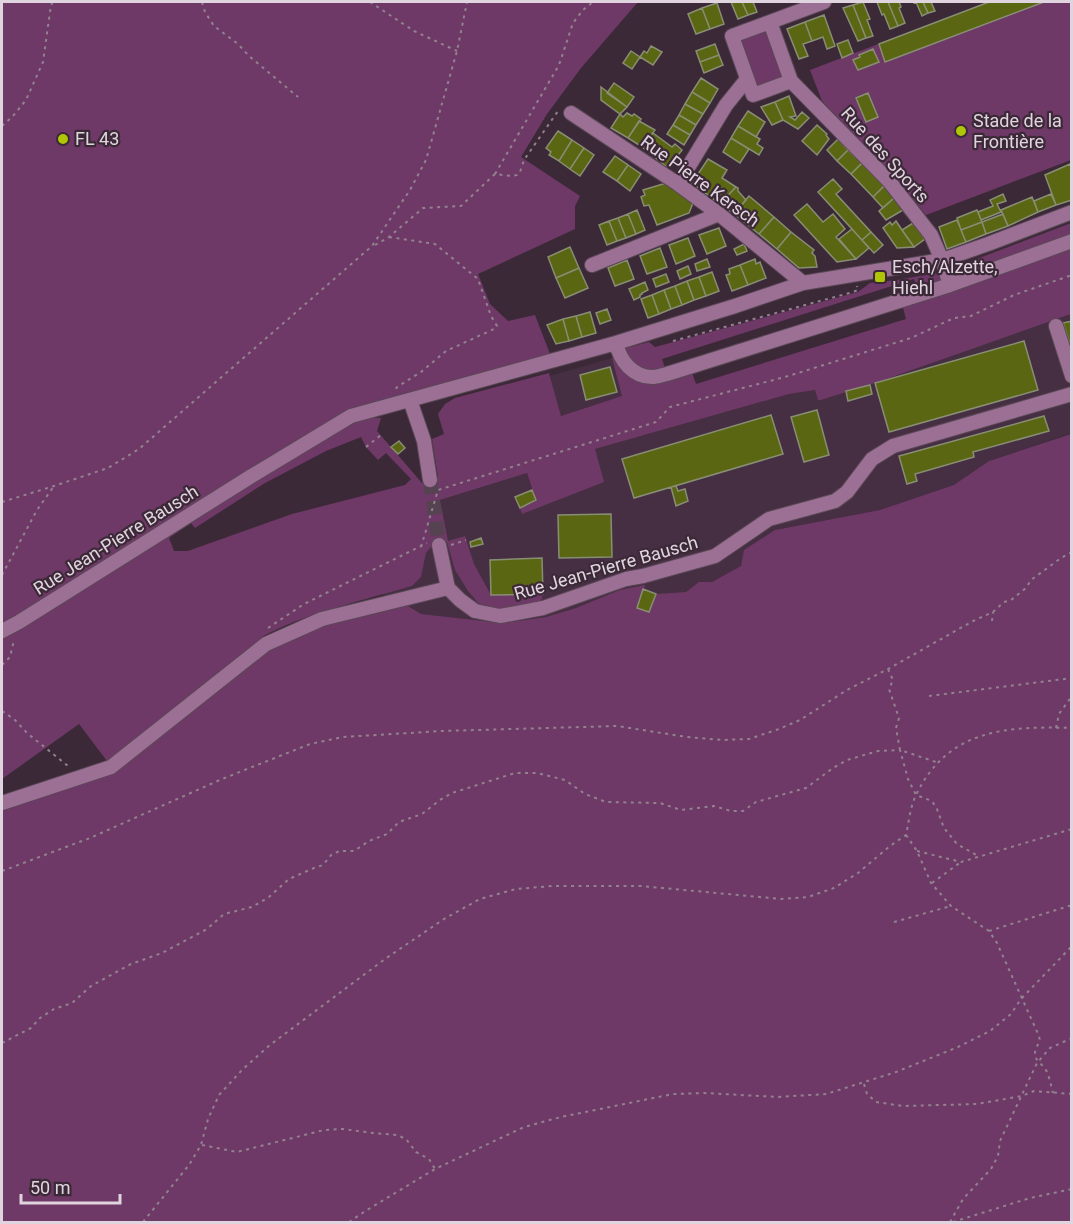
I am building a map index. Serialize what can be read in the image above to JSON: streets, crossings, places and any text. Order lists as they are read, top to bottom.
{
  "streets": {
    "street": ["Rue des Sports", "Rue Pierre Kersch", "Rue Jean-Pierre Bausch"]
  },
  "crossings": [
    ["Rue des Sports", "Rue Jean-Pierre Bausch"],
    ["Rue Pierre Kersch", "Rue Jean-Pierre Bausch"]
  ],
  "places": {
    "other": ["Stade de la Frontière", "FL 43"],
    "transit": ["Esch/Alzette, Hiehl"]
  },
  "scale_bar": "50 m"
}
